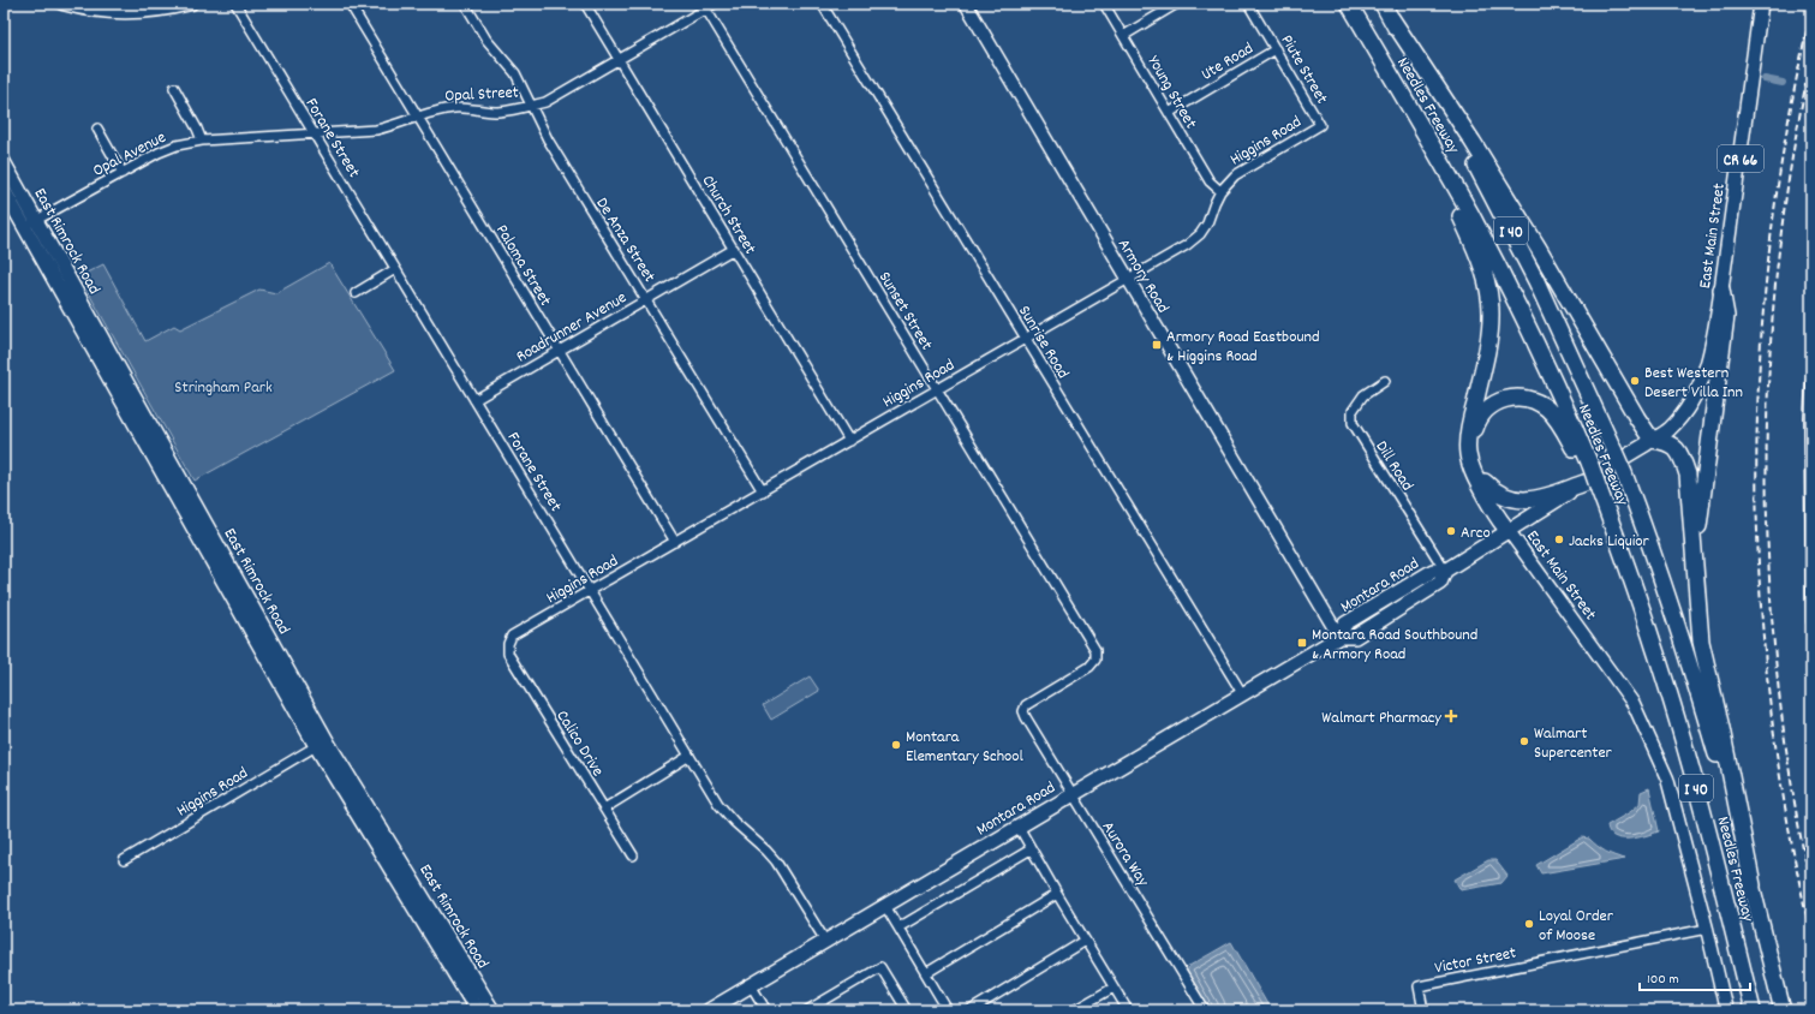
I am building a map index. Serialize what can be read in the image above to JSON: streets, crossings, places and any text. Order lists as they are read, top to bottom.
{
  "streets": {
    "highway": ["Needles Freeway", "I 40"],
    "main road": [
      "CR 66",
      "East Main Street",
      "East Rimrock Road",
      "Armory Road",
      "Montara Road"
    ],
    "street": [
      "Ute Road",
      "Piute Street",
      "Young Street",
      "Opal Street",
      "Forane Street",
      "Higgins Road",
      "Opal Avenue",
      "Church Street",
      "De Anza Street",
      "Paloma Street",
      "Sunset Street",
      "Roadrunner Avenue",
      "Sunrise Road",
      "Dill Road",
      "Calico Drive",
      "Aurora Way",
      "Victor Street"
    ]
  },
  "crossings": [
    ["Ute Road", "Piute Street"],
    ["Ute Road", "Young Street"],
    ["Piute Street", "Higgins Road"],
    ["Young Street", "Higgins Road"],
    ["Opal Street", "Forane Street"],
    ["Opal Street", "Opal Avenue"],
    ["Opal Street", "Church Street"],
    ["Opal Street", "De Anza Street"],
    ["Opal Street", "Paloma Street"],
    ["Opal Street", "Sunset Street"],
    ["Needles Freeway", "East Main Street"],
    ["Forane Street", "Higgins Road"],
    ["Forane Street", "Opal Avenue"],
    ["Forane Street", "Roadrunner Avenue"],
    ["Forane Street", "Montara Road"],
    ["Higgins Road", "Church Street"],
    ["Higgins Road", "De Anza Street"],
    ["Higgins Road", "East Rimrock Road"],
    ["Higgins Road", "Paloma Street"],
    ["Higgins Road", "Armory Road"],
    ["Higgins Road", "Sunset Street"],
    ["Higgins Road", "Sunrise Road"],
    ["Higgins Road", "Calico Drive"],
    ["Opal Avenue", "East Rimrock Road"],
    ["Church Street", "Roadrunner Avenue"],
    ["East Main Street", "Montara Road"],
    ["East Main Street", "Victor Street"],
    ["De Anza Street", "Roadrunner Avenue"],
    ["Paloma Street", "Roadrunner Avenue"],
    ["Armory Road", "Montara Road"],
    ["Sunset Street", "Aurora Way"],
    ["Sunrise Road", "Montara Road"],
    ["Dill Road", "Montara Road"],
    ["Montara Road", "Aurora Way"]
  ],
  "parks": ["Stringham Park"],
  "places": {
    "transit": ["Armory Road Eastbound & Higgins Road", "Montara Road Southbound & Armory Road"],
    "other": [
      "Best Western Desert Villa Inn",
      "Arco",
      "Jacks Liquior",
      "Walmart Supercenter",
      "Montara Elementary School",
      "Loyal Order of Moose"
    ],
    "health": ["Walmart Pharmacy"]
  },
  "scale_bar": "100 m"
}
